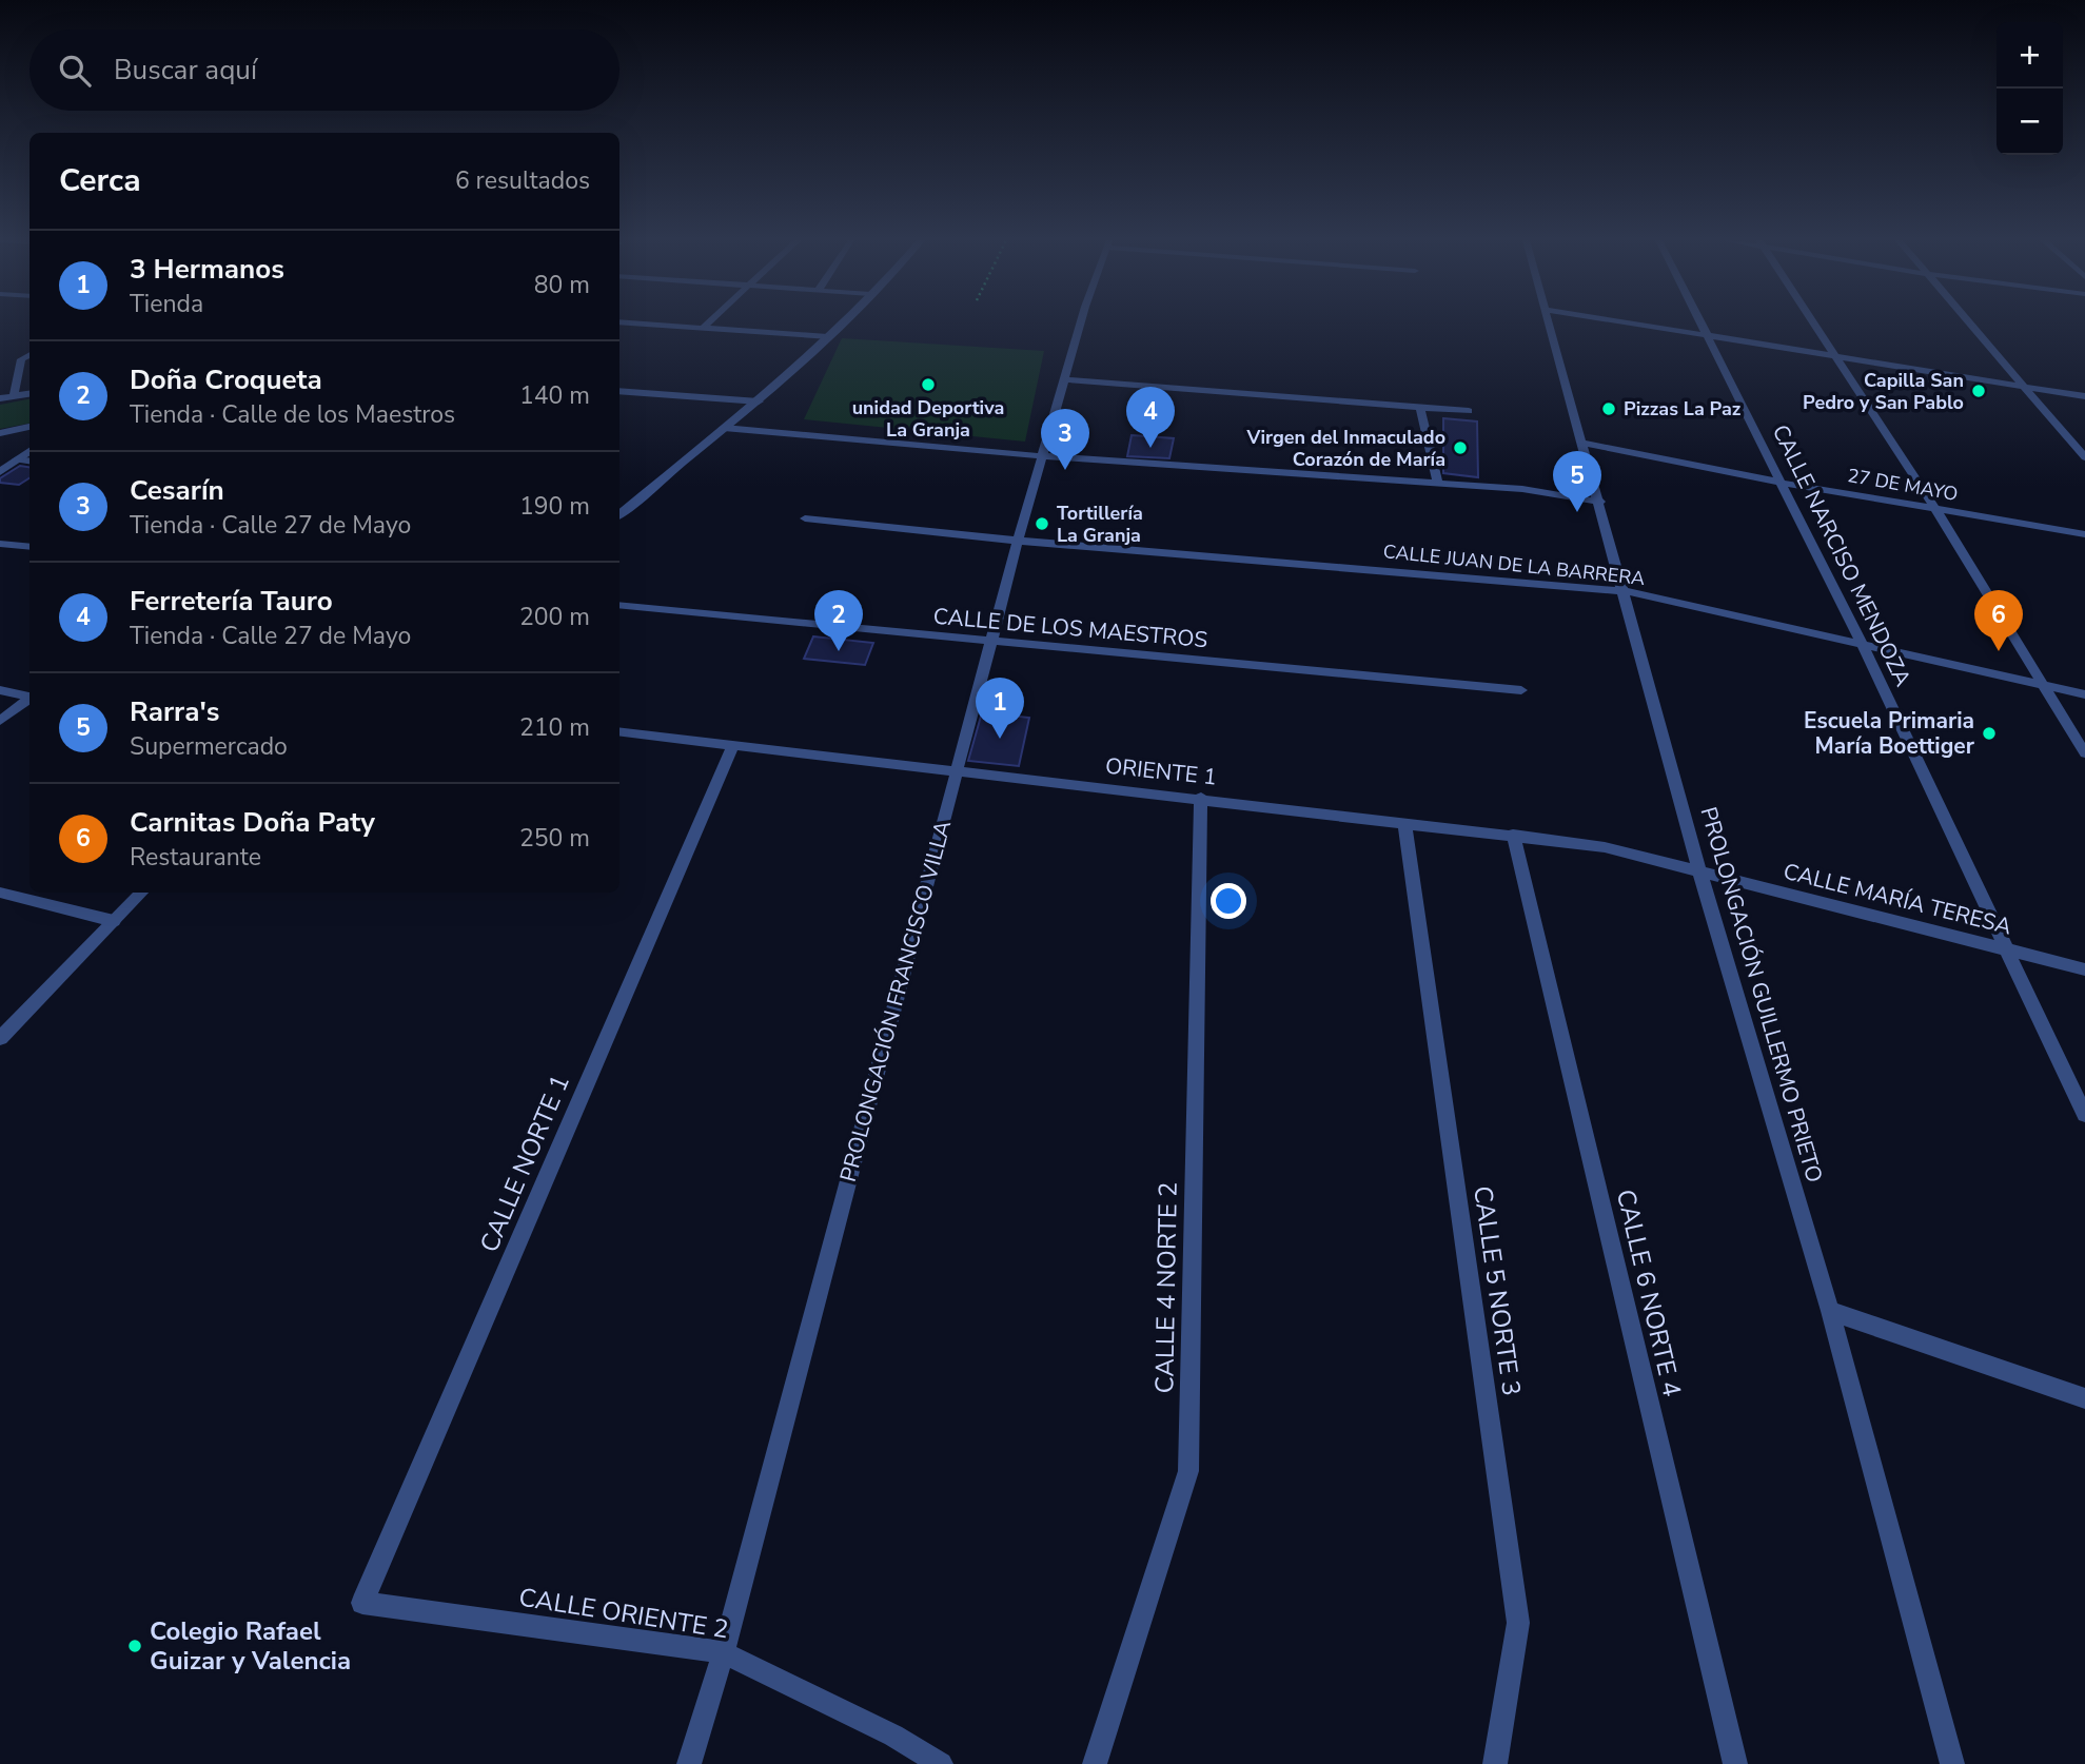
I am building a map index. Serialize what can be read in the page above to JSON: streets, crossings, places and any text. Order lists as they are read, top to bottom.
{
  "streets": {
    "street": [
      "27 DE MAYO",
      "CALLE NARCISO MENDOZA",
      "CALLE JUAN DE LA BARRERA",
      "CALLE DE LOS MAESTROS",
      "ORIENTE 1",
      "CALLE MARÍA TERESA",
      "PROLONGACIÓN GUILLERMO PRIETO",
      "PROLONGACIÓN FRANCISCO VILLA",
      "CALLE NORTE 1",
      "CALLE 4 NORTE 2",
      "CALLE 5 NORTE 3",
      "CALLE 6 NORTE 4",
      "CALLE ORIENTE 2"
    ]
  },
  "crossings": [
    ["27 DE MAYO", "CALLE NARCISO MENDOZA"],
    ["27 DE MAYO", "PROLONGACIÓN GUILLERMO PRIETO"],
    ["CALLE NARCISO MENDOZA", "CALLE JUAN DE LA BARRERA"],
    ["CALLE NARCISO MENDOZA", "CALLE MARÍA TERESA"],
    ["CALLE JUAN DE LA BARRERA", "PROLONGACIÓN GUILLERMO PRIETO"],
    ["CALLE JUAN DE LA BARRERA", "PROLONGACIÓN FRANCISCO VILLA"],
    ["CALLE DE LOS MAESTROS", "PROLONGACIÓN FRANCISCO VILLA"],
    ["ORIENTE 1", "CALLE MARÍA TERESA"],
    ["ORIENTE 1", "PROLONGACIÓN GUILLERMO PRIETO"],
    ["ORIENTE 1", "PROLONGACIÓN FRANCISCO VILLA"],
    ["ORIENTE 1", "CALLE NORTE 1"],
    ["ORIENTE 1", "CALLE 4 NORTE 2"],
    ["ORIENTE 1", "CALLE 5 NORTE 3"],
    ["ORIENTE 1", "CALLE 6 NORTE 4"],
    ["CALLE MARÍA TERESA", "PROLONGACIÓN GUILLERMO PRIETO"],
    ["PROLONGACIÓN FRANCISCO VILLA", "CALLE ORIENTE 2"],
    ["CALLE NORTE 1", "CALLE ORIENTE 2"]
  ],
  "places": [
    "unidad Deportiva La Granja",
    "Capilla San Pedro y San Pablo",
    "Pizzas La Paz",
    "Virgen del Inmaculado Corazón de María",
    "Tortillería La Granja",
    "Escuela Primaria María Boettiger",
    "Colegio Rafael Guizar y Valencia"
  ],
  "page": {
    "map_buttons": ["+", "−"],
    "search": "Buscar aquí",
    "heading": ["Cerca", "6 resultados"],
    "list": [
      {
        "mark": "1",
        "name": "3 Hermanos",
        "note": "Tienda",
        "value": "80 m"
      },
      {
        "mark": "2",
        "name": "Doña Croqueta",
        "note": "Tienda · Calle de los Maestros",
        "value": "140 m"
      },
      {
        "mark": "3",
        "name": "Cesarín",
        "note": "Tienda · Calle 27 de Mayo",
        "value": "190 m"
      },
      {
        "mark": "4",
        "name": "Ferretería Tauro",
        "note": "Tienda · Calle 27 de Mayo",
        "value": "200 m"
      },
      {
        "mark": "5",
        "name": "Rarra's",
        "note": "Supermercado",
        "value": "210 m"
      },
      {
        "mark": "6",
        "name": "Carnitas Doña Paty",
        "note": "Restaurante",
        "value": "250 m"
      }
    ],
    "pins": [
      "4",
      "3",
      "5",
      "2",
      "6",
      "1"
    ]
  }
}
